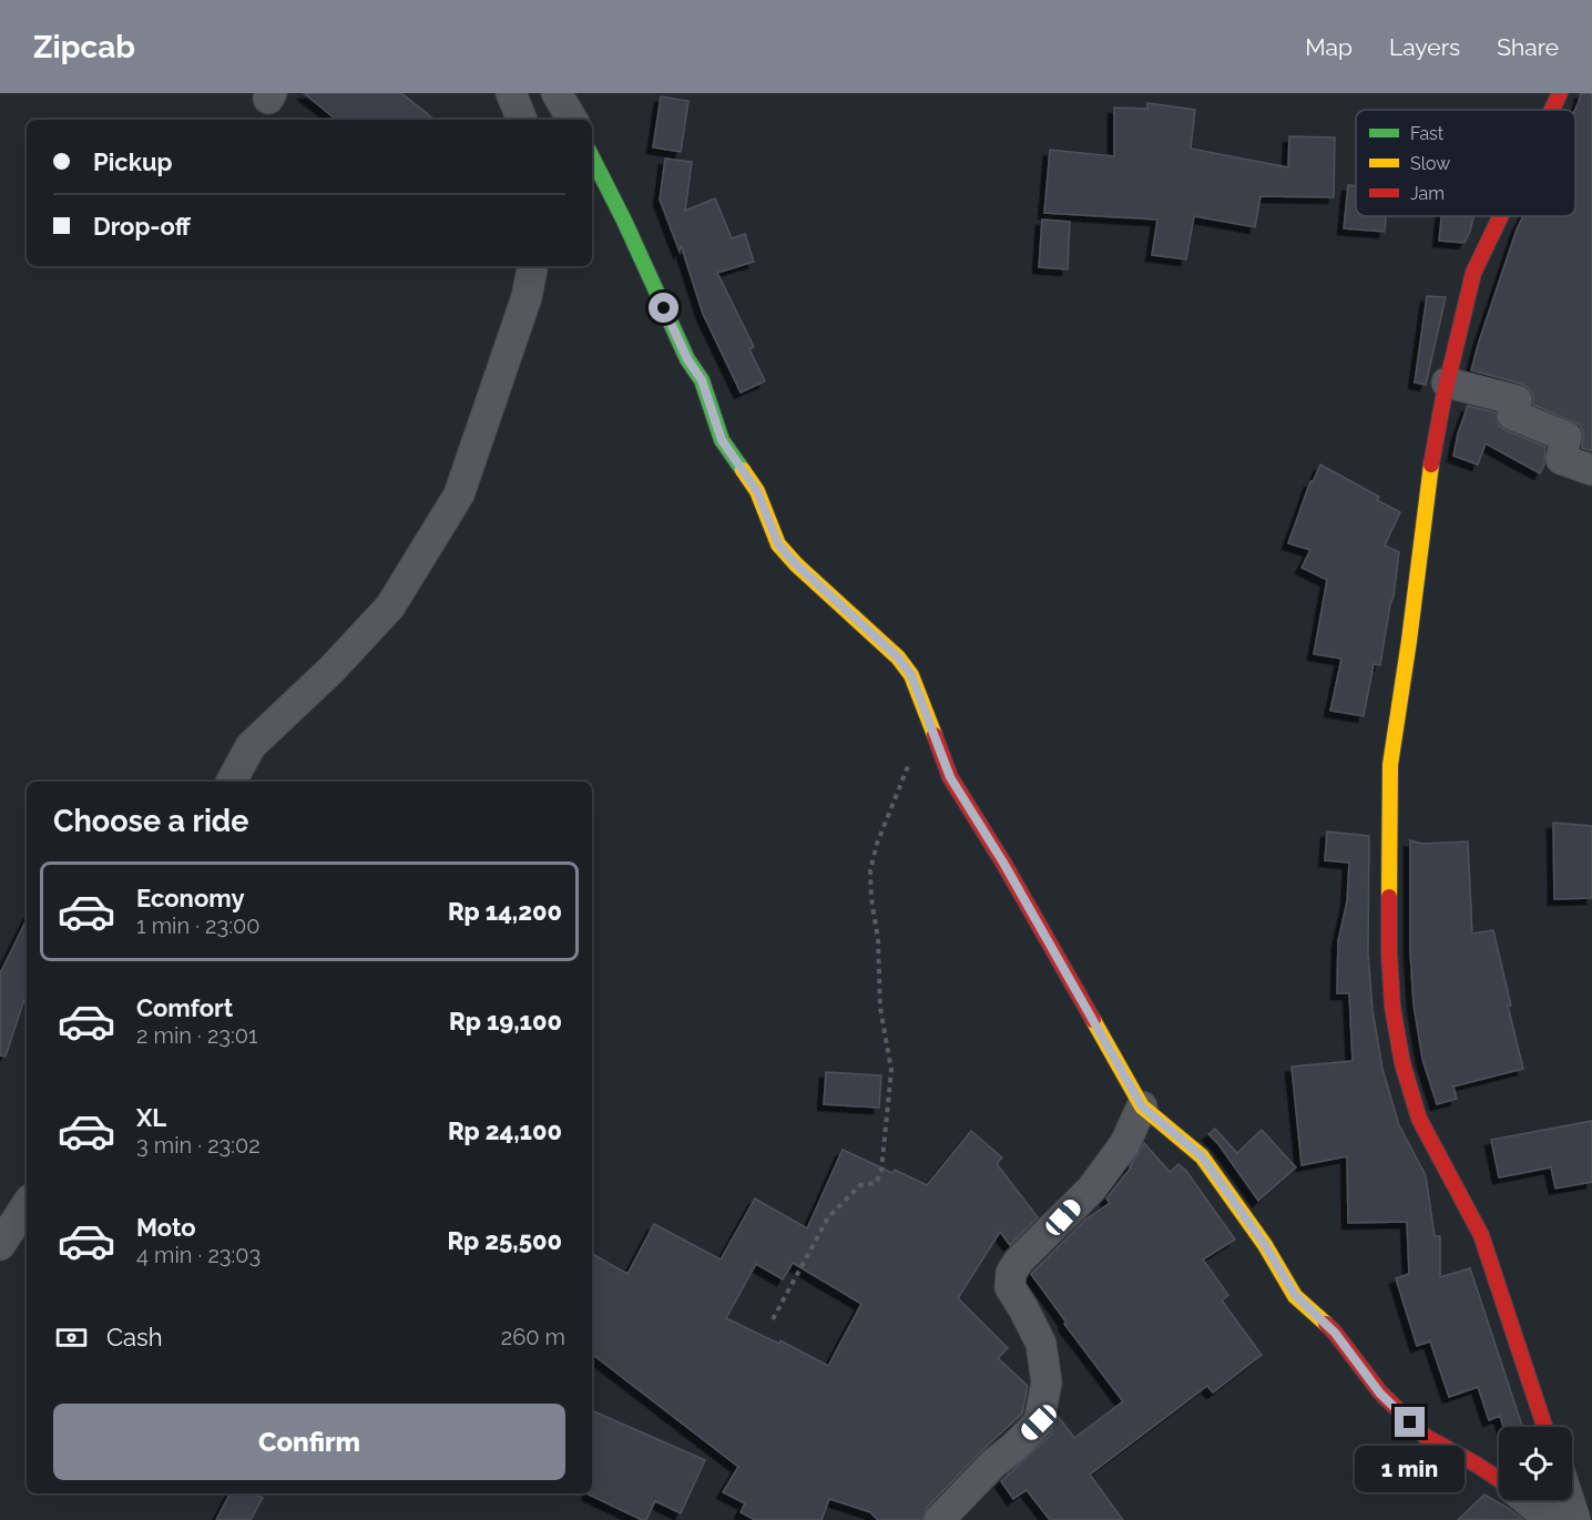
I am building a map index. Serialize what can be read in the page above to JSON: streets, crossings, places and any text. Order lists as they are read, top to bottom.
{
  "legend": ["Fast", "Slow", "Jam"],
  "page": {
    "header": "Zipcab",
    "nav": ["Map", "Layers", "Share"],
    "banner": ["Pickup", "Drop-off"],
    "heading": "Choose a ride",
    "list": [
      {
        "name": "Economy",
        "note": "1 min · 23:00",
        "value": "Rp 14,200"
      },
      {
        "name": "Comfort",
        "note": "2 min · 23:01",
        "value": "Rp 19,100"
      },
      {
        "name": "XL",
        "note": "3 min · 23:02",
        "value": "Rp 24,100"
      },
      {
        "name": "Moto",
        "note": "4 min · 23:03",
        "value": "Rp 25,500"
      }
    ],
    "pay": ["Cash", "260 m"],
    "buttons": "Confirm",
    "bubble": "1 min"
  }
}
